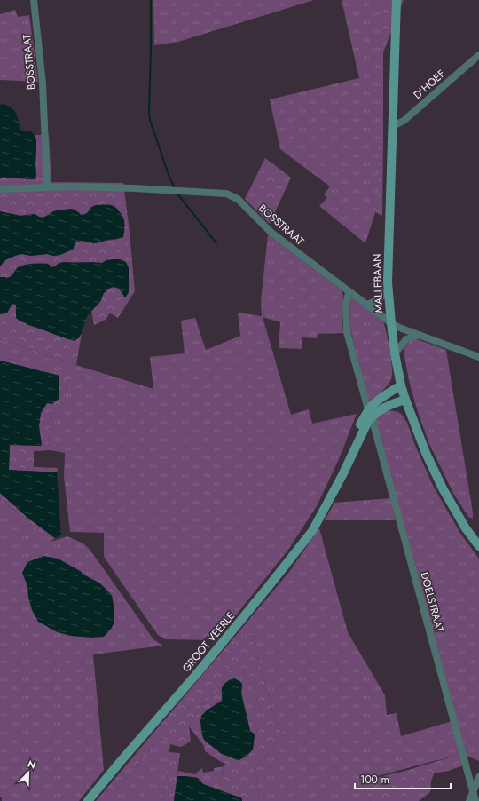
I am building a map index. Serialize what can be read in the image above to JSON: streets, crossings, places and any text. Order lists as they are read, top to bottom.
{
  "streets": {
    "main road": ["MALLEBAAN", "GROOT VEERLE"],
    "street": ["BOSSTRAAT", "D'HOEF", "DOELSTRAAT"]
  },
  "crossings": [
    ["BOSSTRAAT", "MALLEBAAN"],
    ["BOSSTRAAT", "DOELSTRAAT"],
    ["D'HOEF", "MALLEBAAN"],
    ["MALLEBAAN", "GROOT VEERLE"],
    ["DOELSTRAAT", "GROOT VEERLE"]
  ],
  "scale_bar": "100 m",
  "north": "top right"
}
